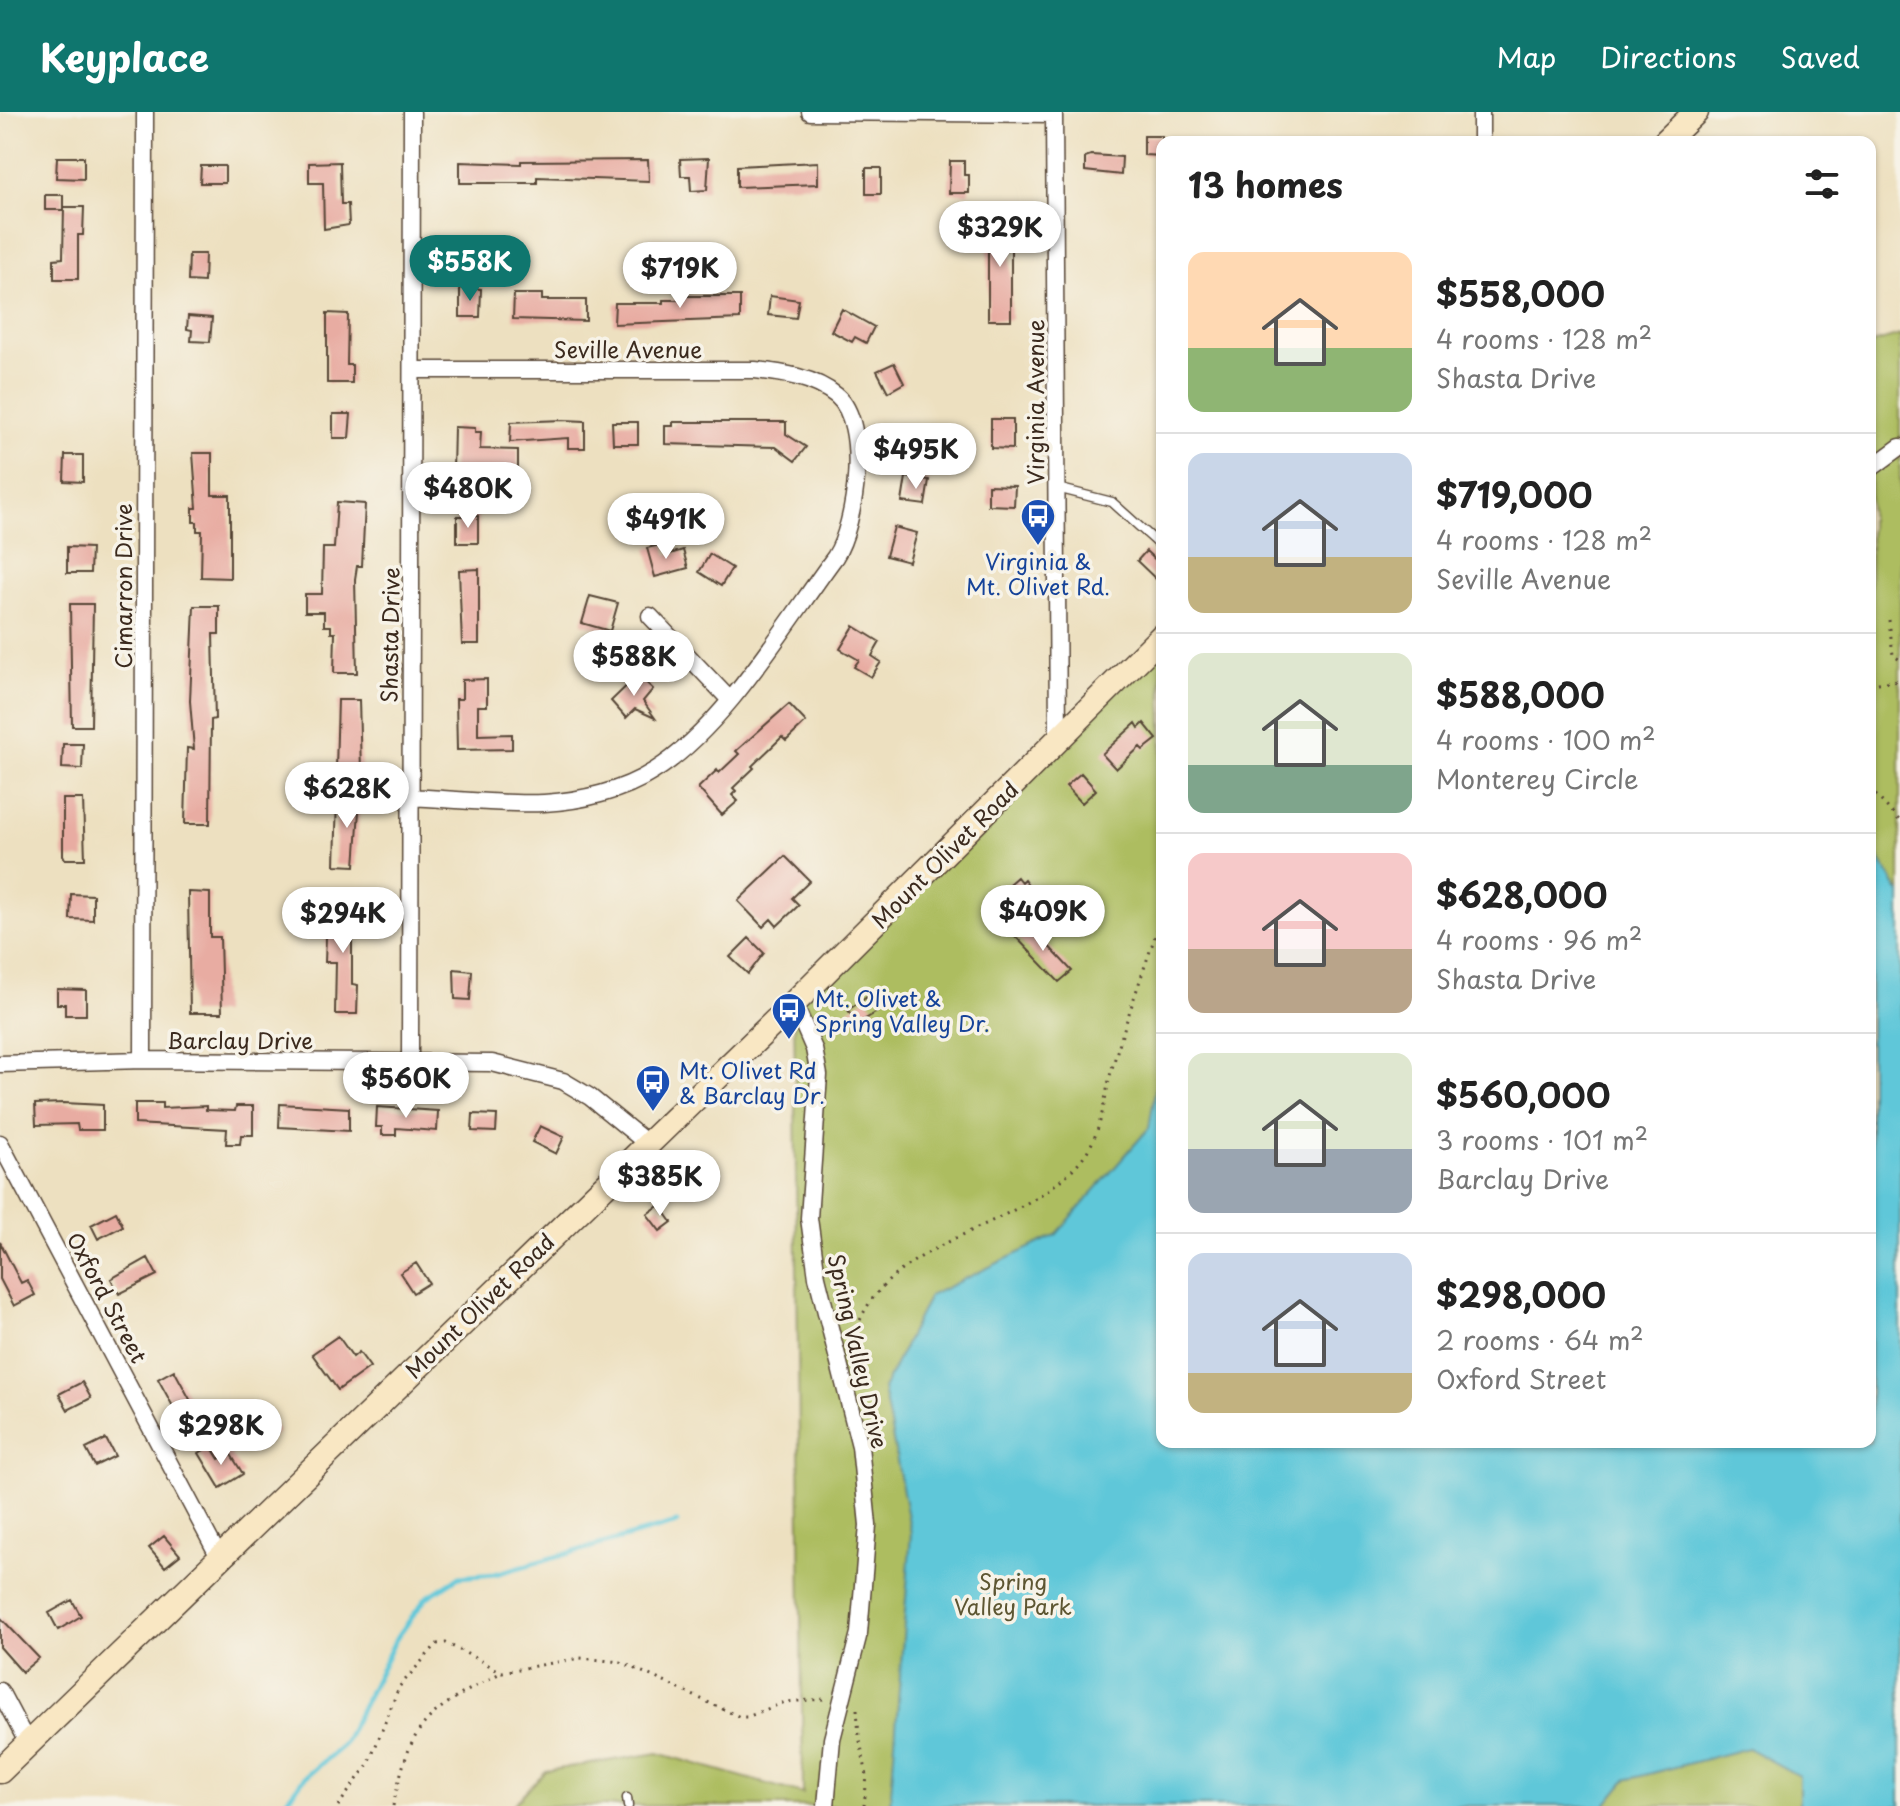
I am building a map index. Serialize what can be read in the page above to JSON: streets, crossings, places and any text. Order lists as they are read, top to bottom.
{
  "streets": {
    "street": [
      "Seville Avenue",
      "Virginia Avenue",
      "Cimarron Drive",
      "Shasta Drive",
      "Mount Olivet Road",
      "Barclay Drive",
      "Oxford Street",
      "Spring Valley Drive"
    ]
  },
  "crossings": [
    ["Seville Avenue", "Shasta Drive"],
    ["Virginia Avenue", "Mount Olivet Road"],
    ["Cimarron Drive", "Barclay Drive"],
    ["Shasta Drive", "Barclay Drive"],
    ["Mount Olivet Road", "Barclay Drive"],
    ["Mount Olivet Road", "Oxford Street"],
    ["Mount Olivet Road", "Spring Valley Drive"]
  ],
  "parks": ["Spring Valley Park"],
  "places": {
    "bus stop": ["Virginia & Mt. Olivet Rd.", "Mt. Olivet & Spring Valley Dr.", "Mt. Olivet Rd & Barclay Dr."]
  },
  "page": {
    "header": "Keyplace",
    "nav": ["Map", "Directions", "Saved"],
    "heading": "13 homes",
    "price": [
      "$329K",
      "$558K",
      "$719K",
      "$495K",
      "$480K",
      "$491K",
      "$588K",
      "$628K",
      "$409K",
      "$294K",
      "$560K",
      "$385K",
      "$298K"
    ],
    "list": [
      {
        "name": "$558,000",
        "note": "4 rooms · 128 m² · Shasta Drive"
      },
      {
        "name": "$719,000",
        "note": "4 rooms · 128 m² · Seville Avenue"
      },
      {
        "name": "$588,000",
        "note": "4 rooms · 100 m² · Monterey Circle"
      },
      {
        "name": "$628,000",
        "note": "4 rooms · 96 m² · Shasta Drive"
      },
      {
        "name": "$560,000",
        "note": "3 rooms · 101 m² · Barclay Drive"
      },
      {
        "name": "$298,000",
        "note": "2 rooms · 64 m² · Oxford Street"
      }
    ]
  }
}
